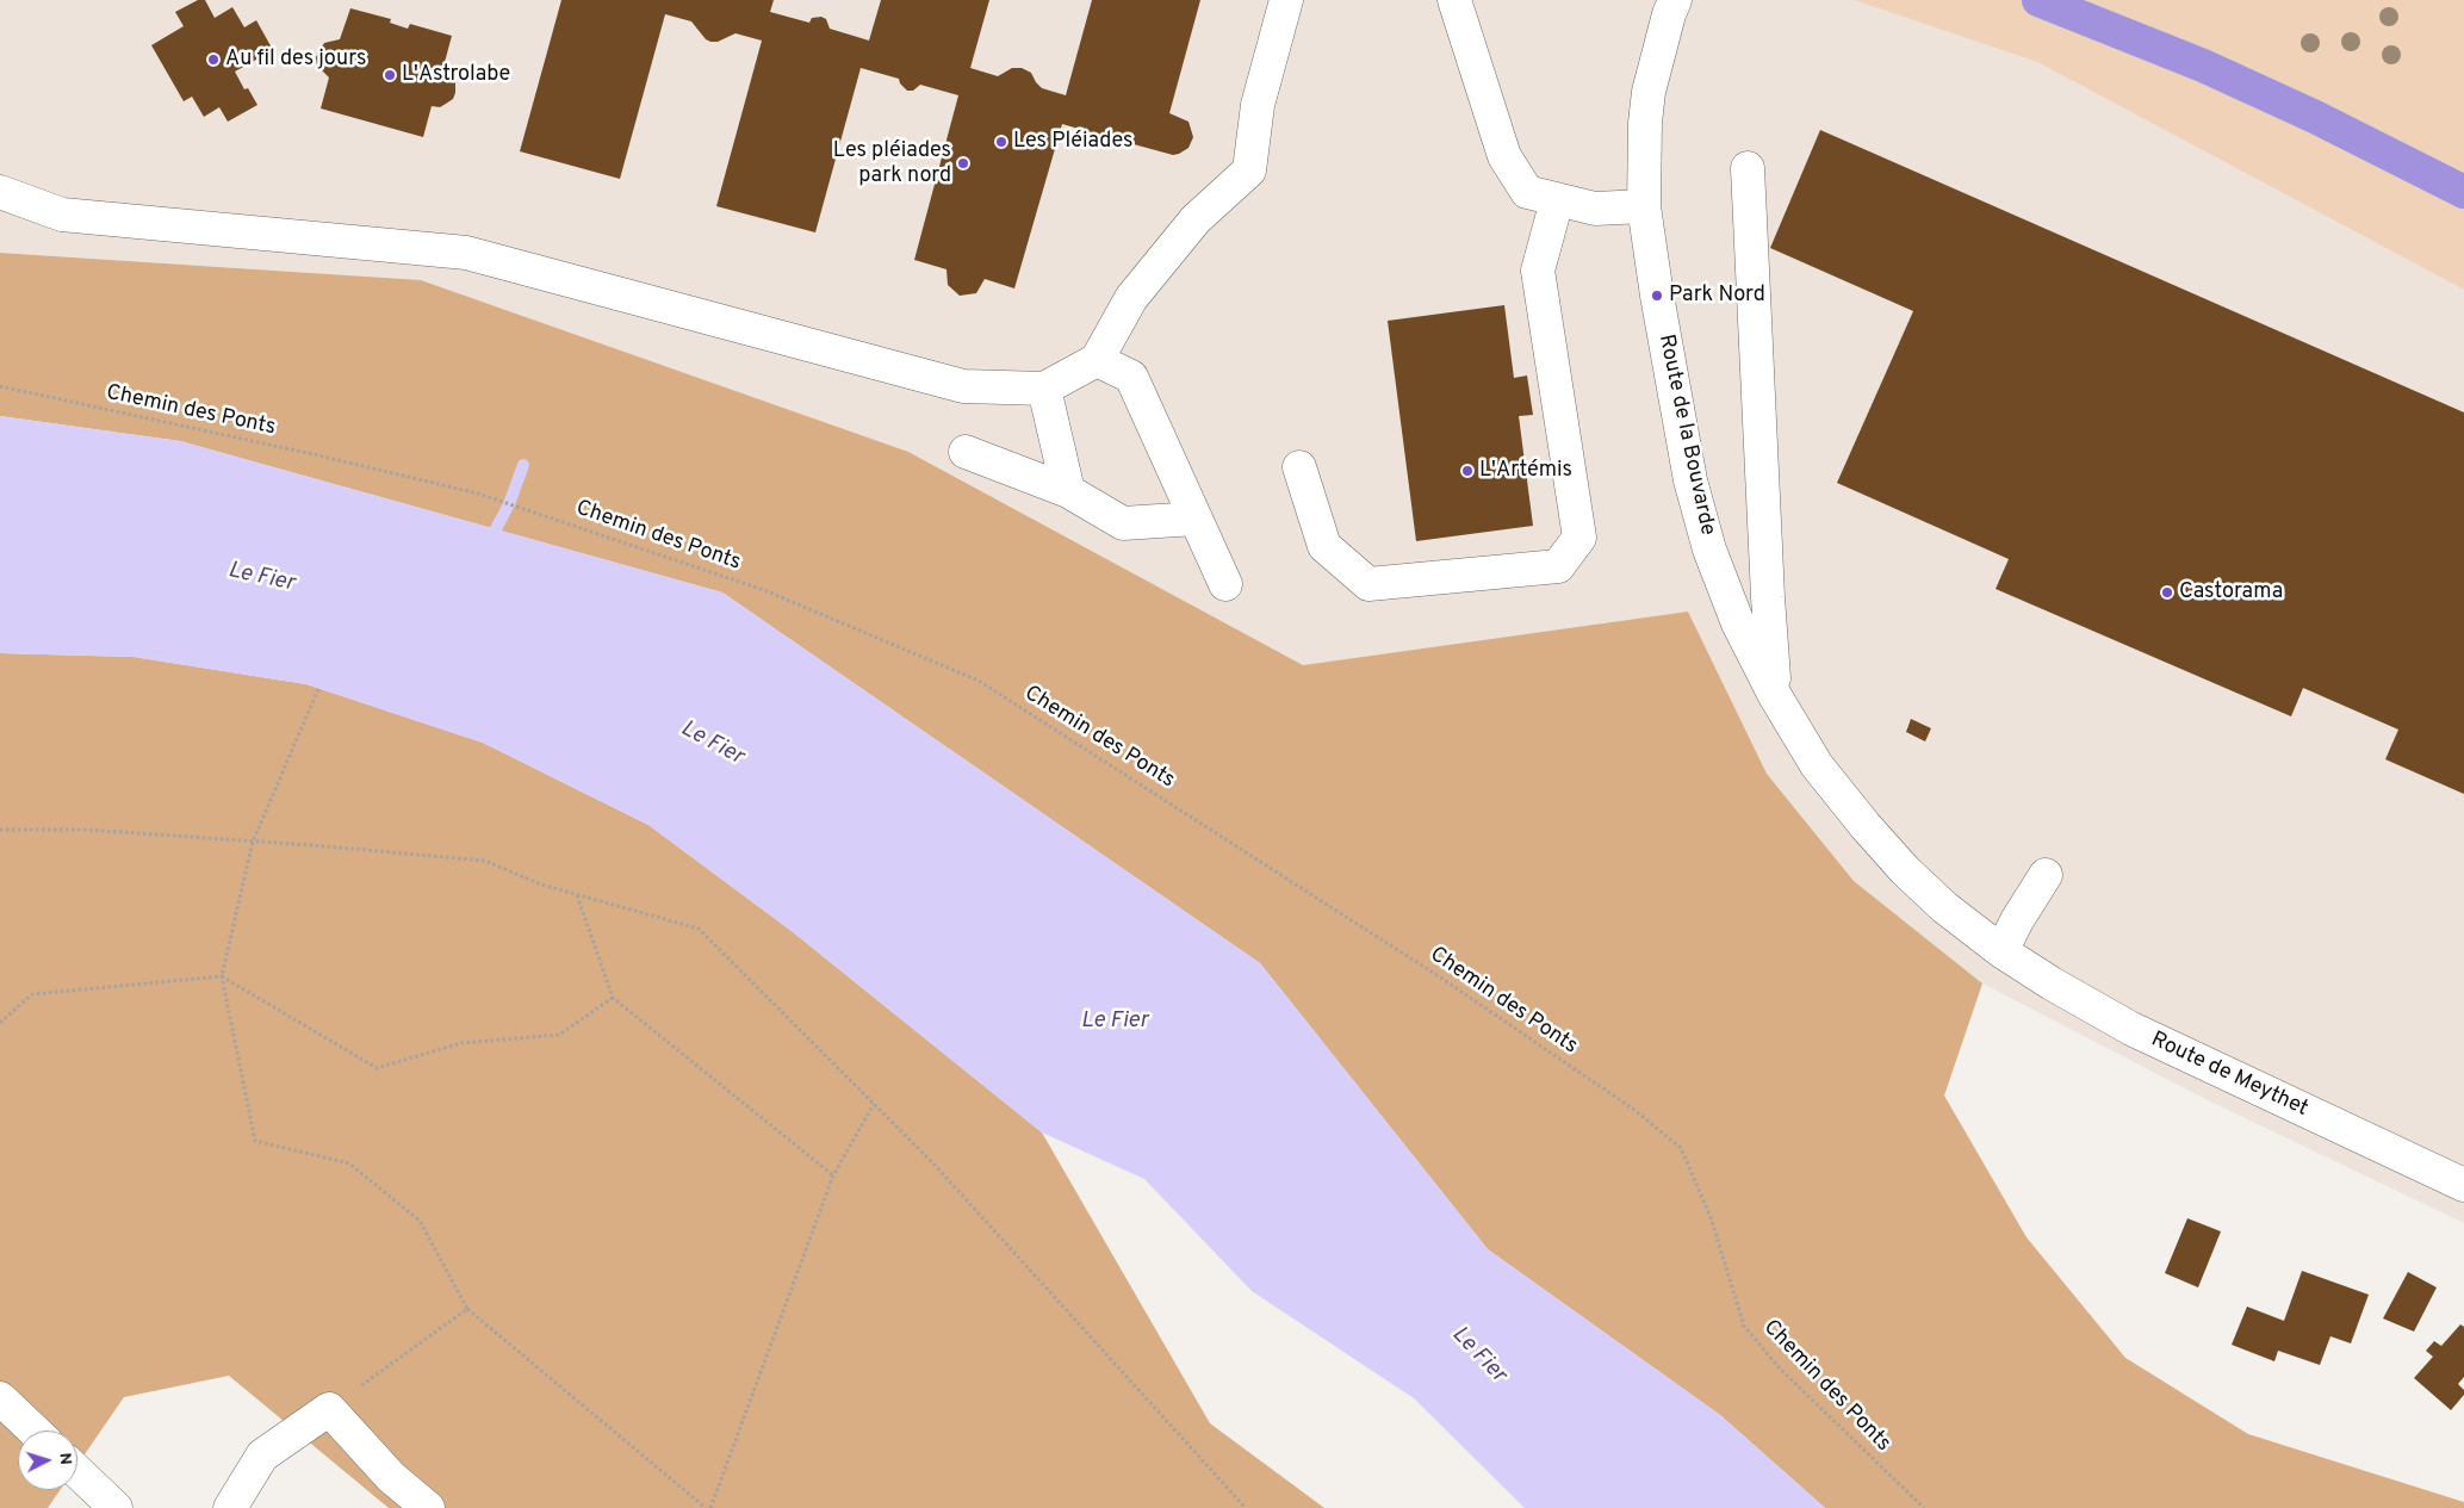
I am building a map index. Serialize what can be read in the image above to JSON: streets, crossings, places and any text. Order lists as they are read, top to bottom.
{
  "streets": {
    "street": ["Route de la Bouvarde", "Route de Meythet"],
    "path": ["Chemin des Ponts"]
  },
  "crossings": [
    ["Route de la Bouvarde", "Route de Meythet"]
  ],
  "water": ["Le Fier"],
  "places": [
    "Au fil des jours",
    "L'Astrolabe",
    "Les Pléiades",
    "Les pléiades park nord",
    "Park Nord",
    "L'Artémis",
    "Castorama"
  ],
  "north": "right"
}
